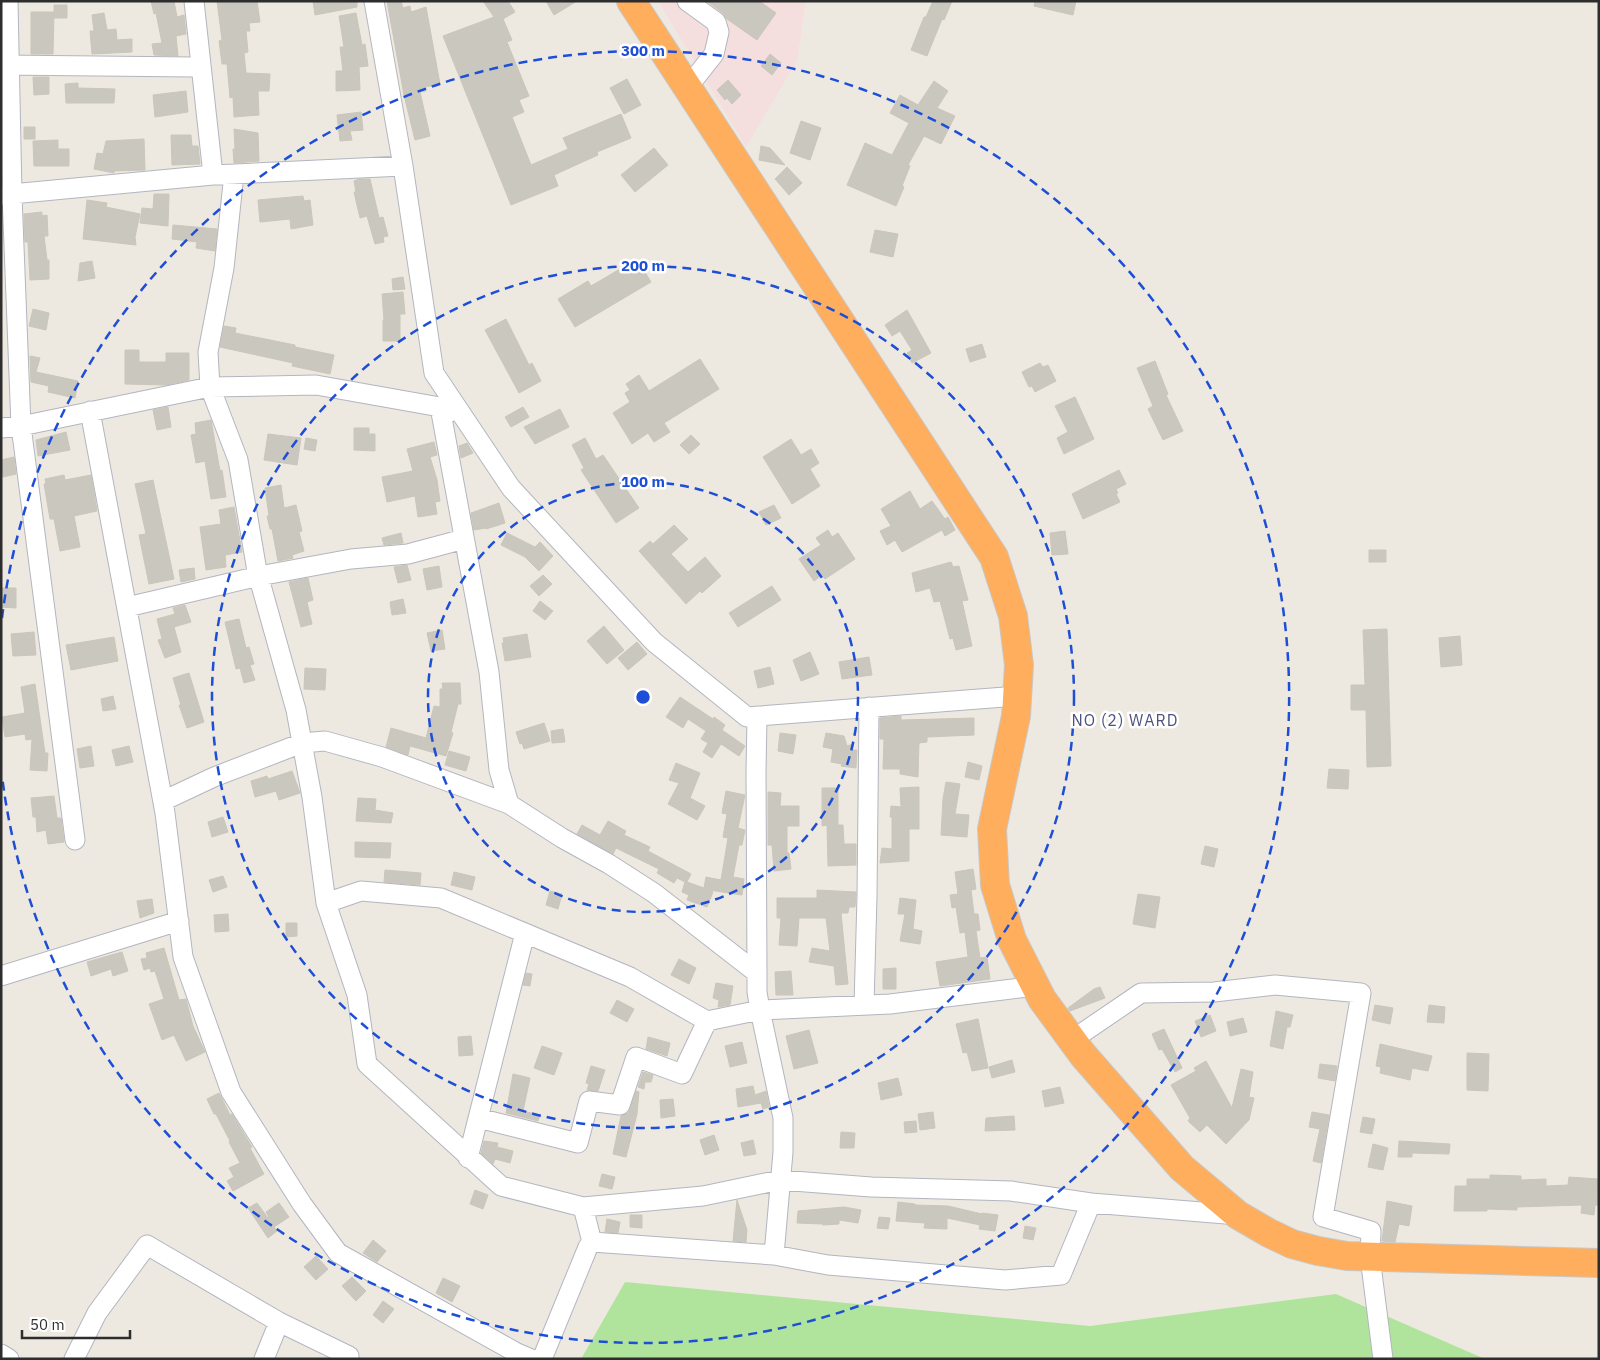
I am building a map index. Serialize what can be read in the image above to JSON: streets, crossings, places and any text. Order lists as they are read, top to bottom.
{
  "districts": ["NO (2) WARD"],
  "scale_bar": "50 m",
  "rings": ["300 m", "200 m", "100 m"]
}
